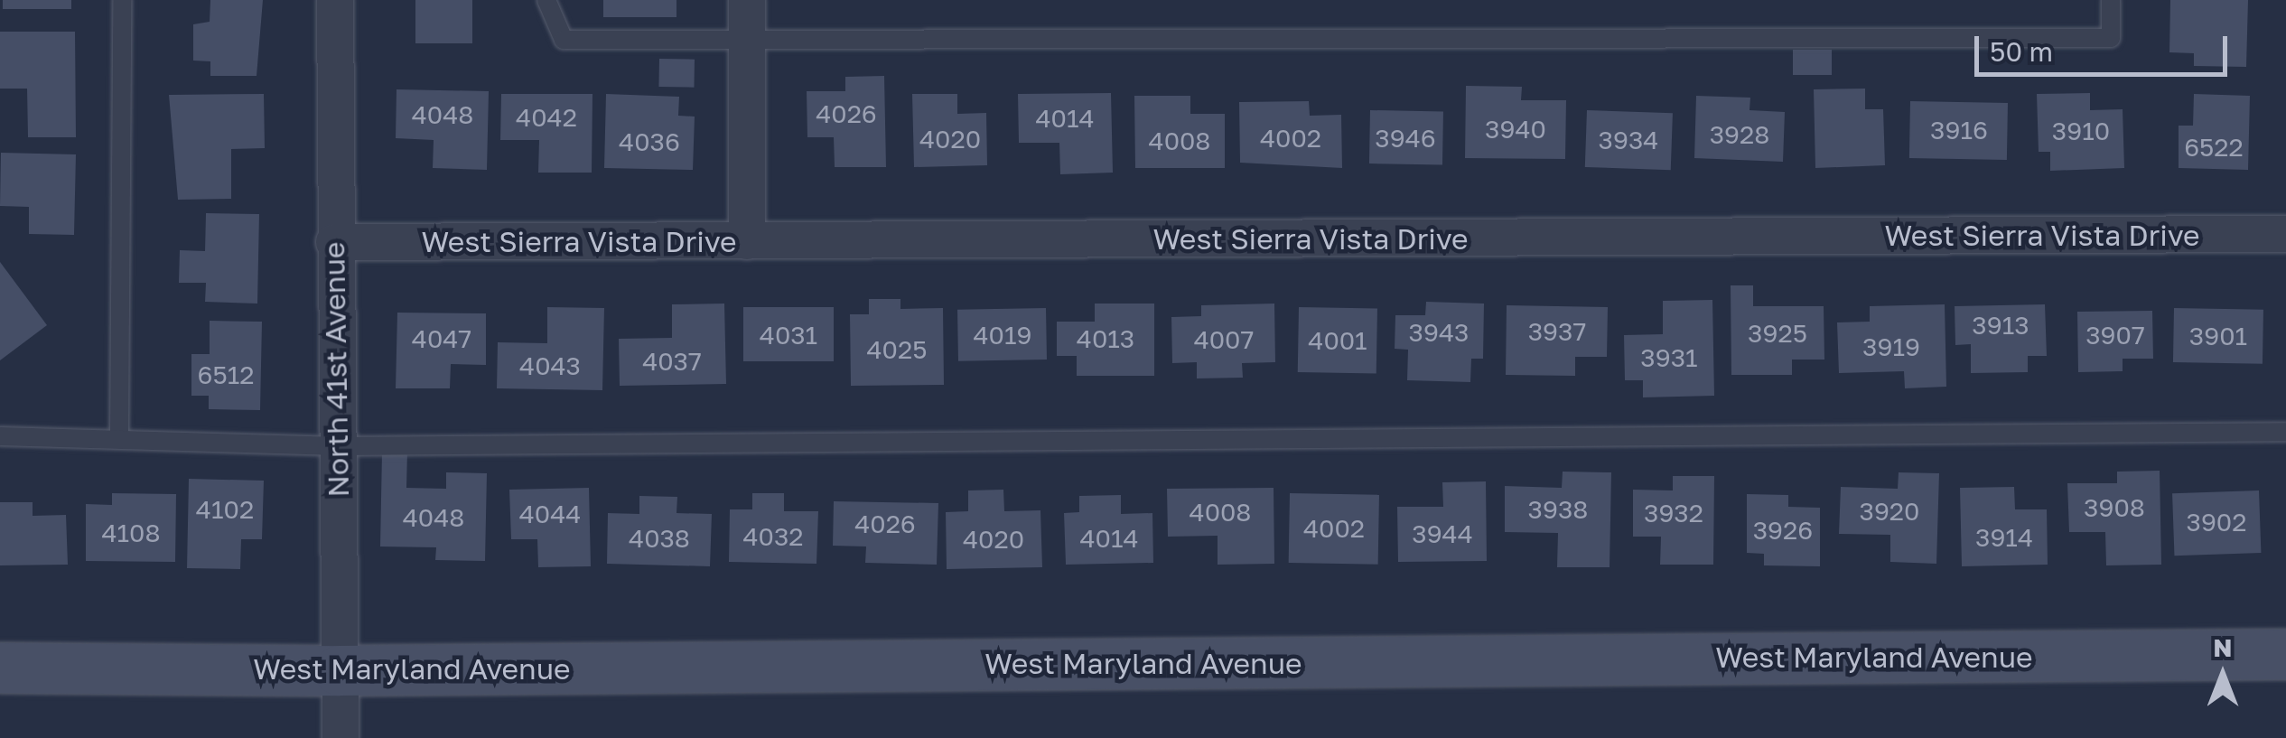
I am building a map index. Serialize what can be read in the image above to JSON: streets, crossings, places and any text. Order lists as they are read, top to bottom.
{
  "streets": {
    "street": ["West Sierra Vista Drive", "North 41st Avenue", "West Maryland Avenue"]
  },
  "crossings": [
    ["West Sierra Vista Drive", "North 41st Avenue"],
    ["North 41st Avenue", "West Maryland Avenue"]
  ],
  "house_numbers": [
    "4026",
    "4048",
    "4042",
    "4014",
    "3940",
    "3916",
    "3910",
    "3928",
    "4002",
    "3946",
    "4020",
    "3934",
    "4008",
    "4036",
    "6522",
    "3913",
    "3937",
    "3943",
    "3925",
    "4031",
    "4019",
    "3907",
    "3901",
    "4047",
    "4013",
    "4007",
    "4001",
    "3919",
    "4025",
    "3931",
    "4037",
    "4043",
    "6512",
    "3908",
    "4102",
    "3938",
    "3920",
    "4008",
    "3932",
    "4044",
    "4048",
    "3902",
    "4026",
    "4002",
    "3926",
    "4108",
    "3944",
    "4032",
    "3914",
    "4038",
    "4014",
    "4020"
  ],
  "scale_bar": "50 m",
  "north": "top"
}
